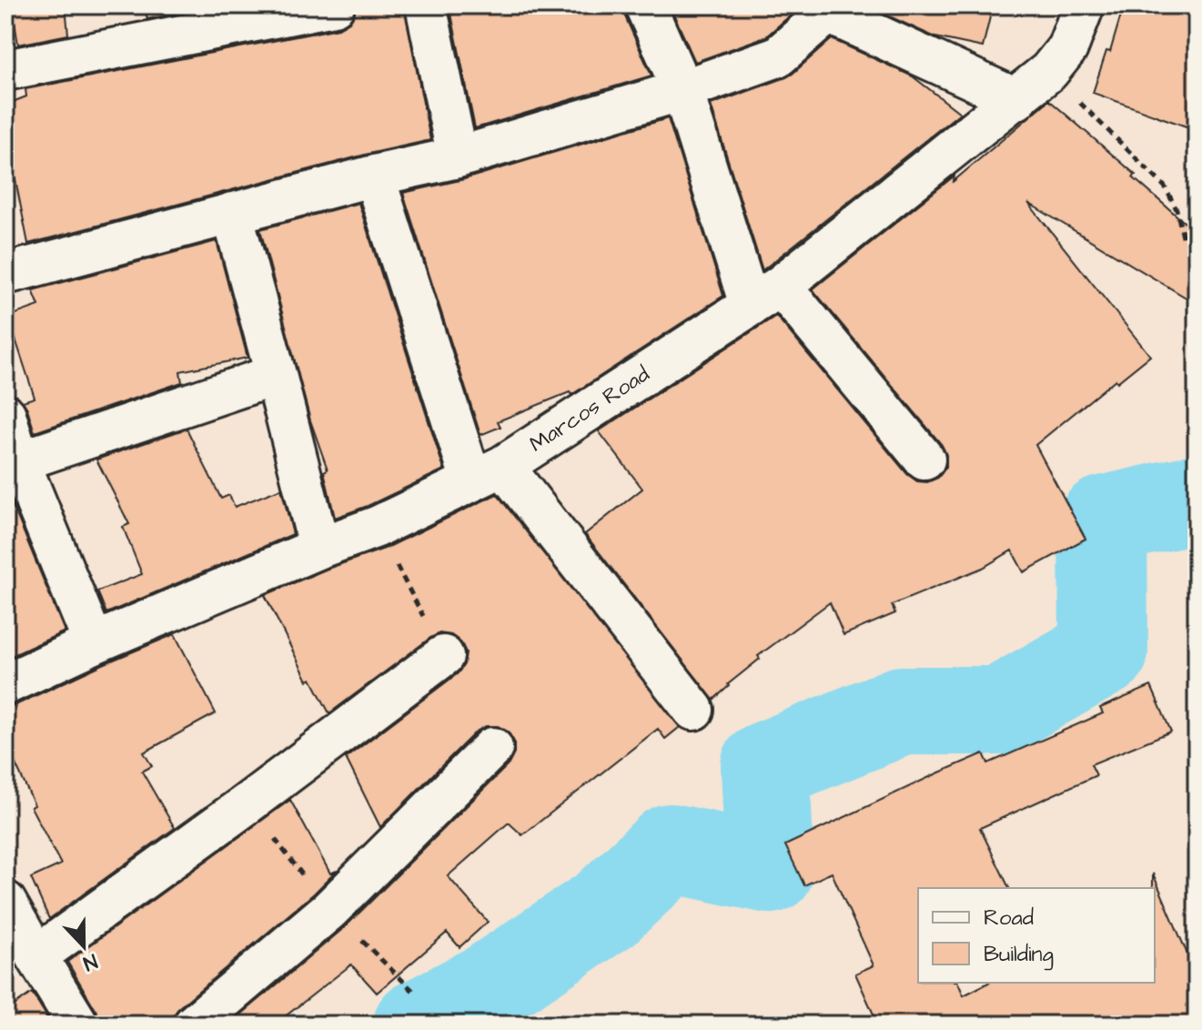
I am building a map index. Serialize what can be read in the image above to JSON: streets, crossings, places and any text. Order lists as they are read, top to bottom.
{
  "streets": {
    "street": ["Marcos Road"]
  },
  "legend": ["Road", "Building"],
  "north": "bottom"
}
